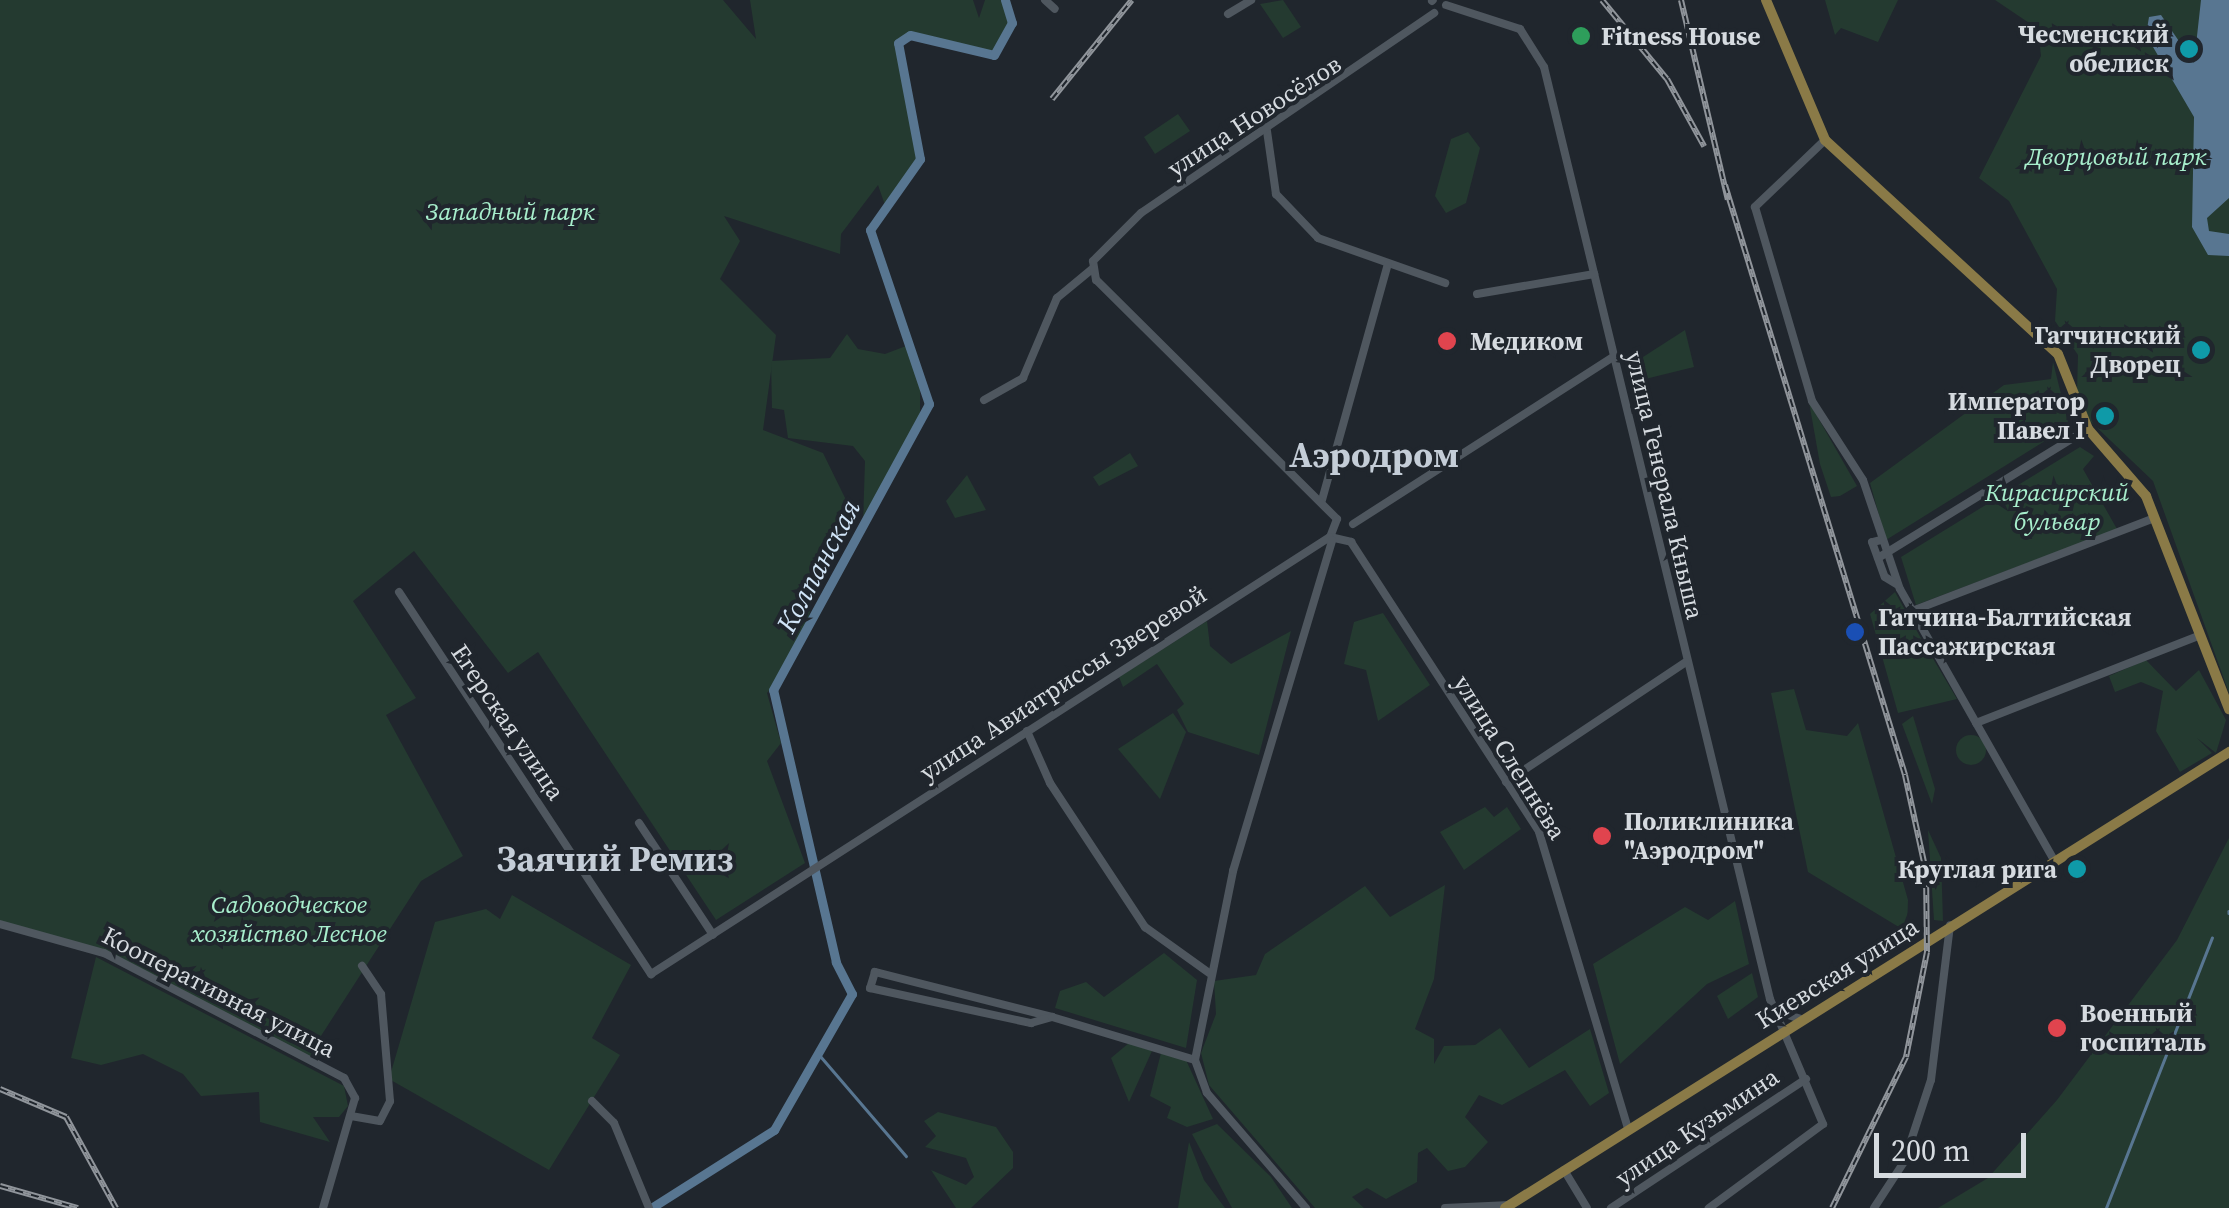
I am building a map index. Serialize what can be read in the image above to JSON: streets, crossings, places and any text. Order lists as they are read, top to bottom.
{
  "streets": {
    "main road": ["Киевская улица"],
    "street": [
      "улица Новосёлов",
      "улица Генерала Кныша",
      "улица Авиатриссы Зверевой",
      "Егерская улица",
      "улица Слепнёва",
      "Кооперативная улица",
      "улица Кузьмина"
    ]
  },
  "crossings": [
    ["улица Новосёлов", "улица Генерала Кныша"],
    ["улица Генерала Кныша", "Киевская улица"],
    ["улица Генерала Кныша", "улица Кузьмина"],
    ["улица Авиатриссы Зверевой", "Егерская улица"],
    ["улица Слепнёва", "Киевская улица"]
  ],
  "districts": ["Аэродром", "Заячий Ремиз"],
  "water": ["Колпанская"],
  "parks": [
    "Дворцовый парк",
    "Западный парк",
    "Кирасирский бульвар",
    "Садоводческое хозяйство Лесное"
  ],
  "places": [
    "Fitness House",
    "Чесменский обелиск",
    "Медиком",
    "Гатчинский Дворец",
    "Император Павел I",
    "Гатчина-Балтийская Пассажирская",
    "Поликлиника \"Аэродром\"",
    "Круглая рига",
    "Военный госпиталь"
  ],
  "scale_bar": "200 m"
}
